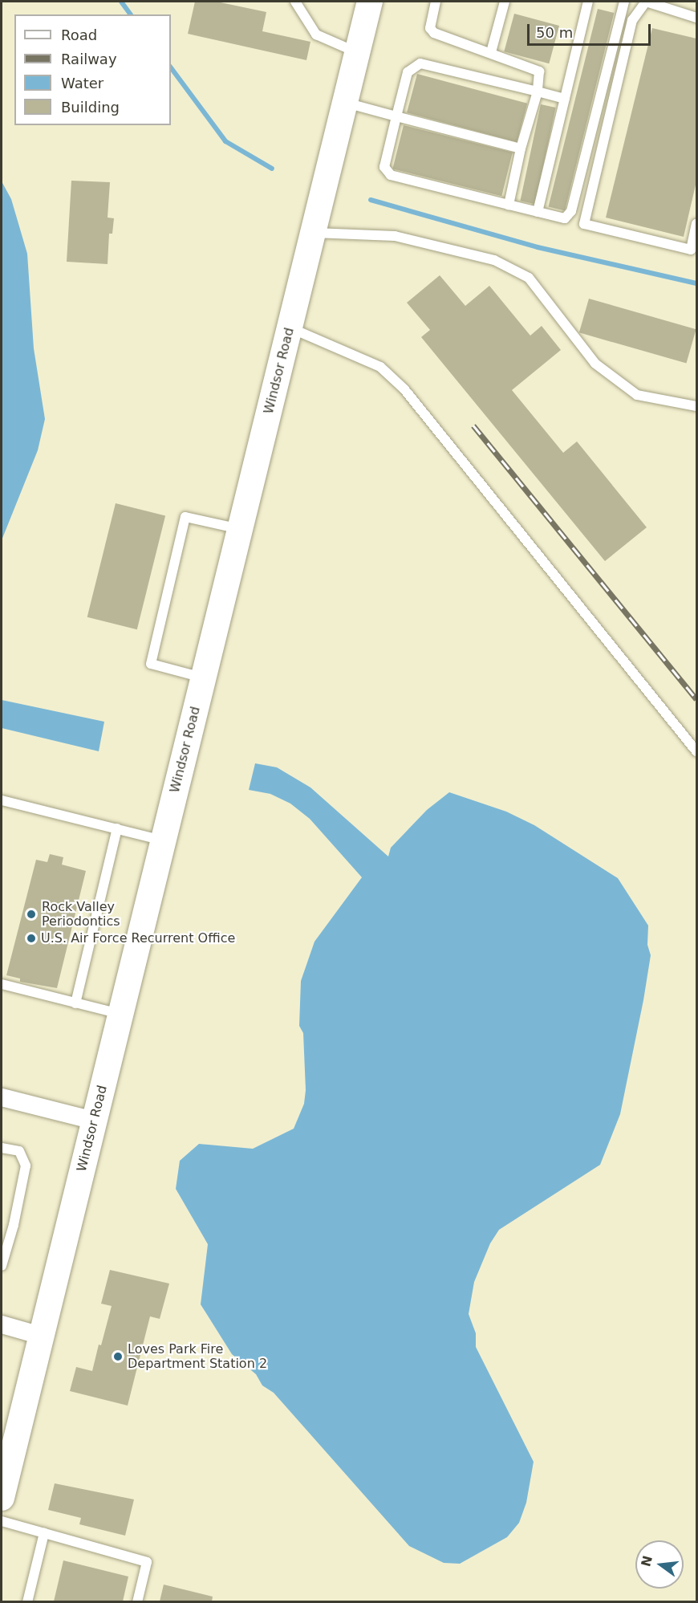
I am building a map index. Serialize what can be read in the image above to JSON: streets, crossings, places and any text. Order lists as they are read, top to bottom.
{
  "streets": {
    "street": ["Windsor Road"]
  },
  "places": ["Rock Valley Periodontics", "U.S. Air Force Recurrent Office", "Loves Park Fire Department Station 2"],
  "legend": [
    "Road",
    "Railway",
    "Water",
    "Building"
  ],
  "scale_bar": "50 m",
  "north": "left"
}
